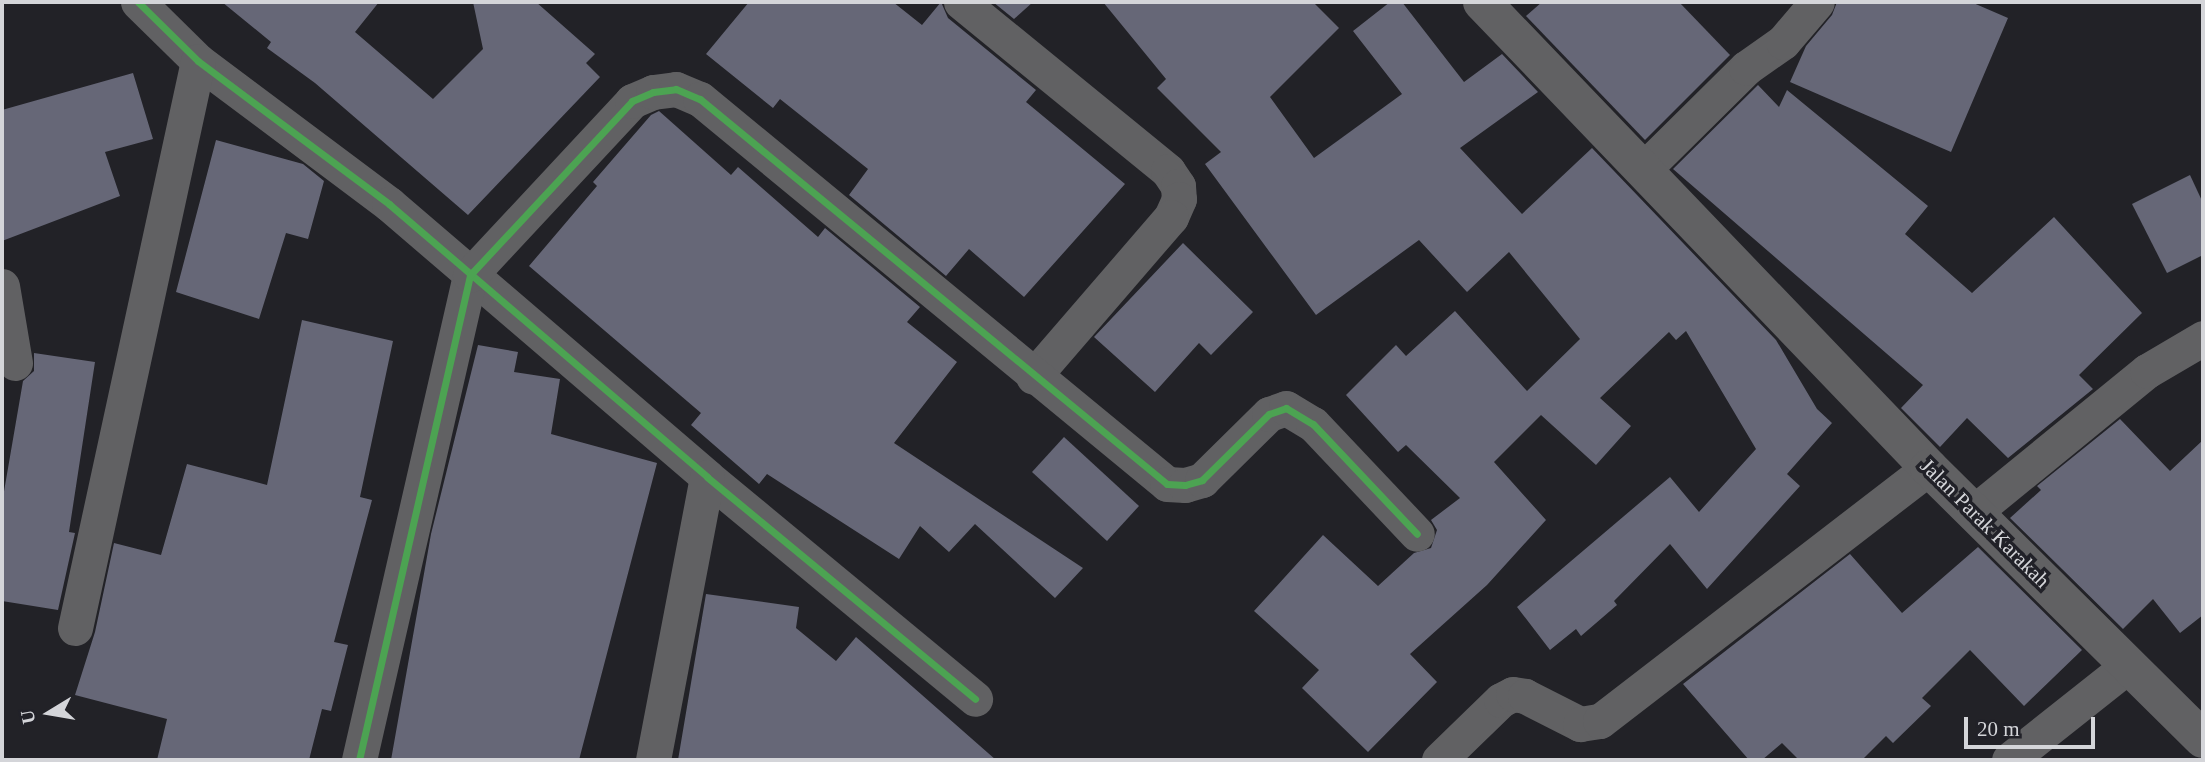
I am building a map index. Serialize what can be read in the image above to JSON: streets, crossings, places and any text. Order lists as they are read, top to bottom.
{
  "streets": {
    "street": ["Jalan Parak Karakah"]
  },
  "scale_bar": "20 m",
  "north": "left"
}
